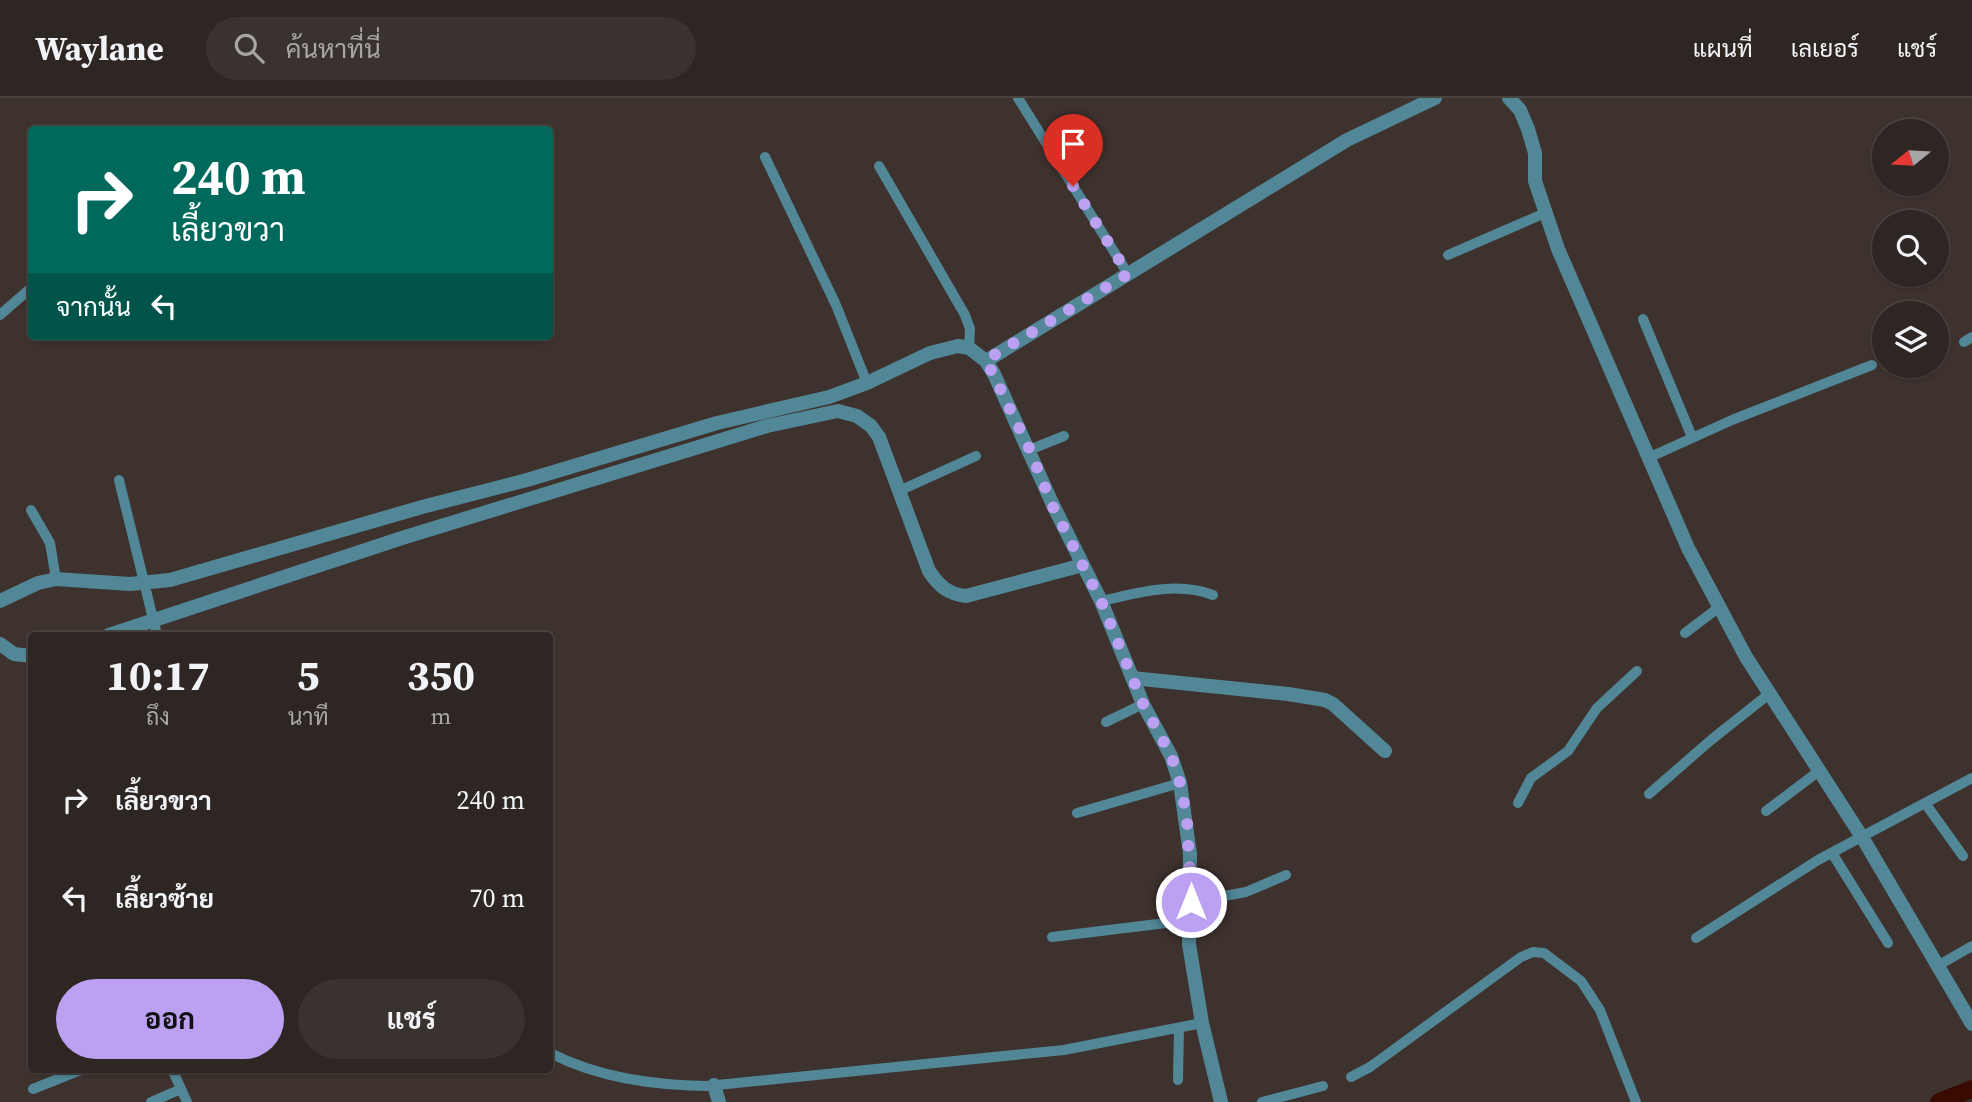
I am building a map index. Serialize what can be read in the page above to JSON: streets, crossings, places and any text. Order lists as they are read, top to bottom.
{
  "north": "left",
  "page": {
    "header": "Waylane",
    "search": "ค้นหาที่นี่",
    "nav": ["แผนที่", "เลเยอร์", "แชร์"],
    "turn": ["240 m", "เลี้ยวขวา"],
    "then": "จากนั้น",
    "eta": [
      "10:17",
      "ถึง",
      "5",
      "นาที",
      "350",
      "m"
    ],
    "list": [
      {
        "name": "เลี้ยวขวา",
        "value": "240 m"
      },
      {
        "name": "เลี้ยวซ้าย",
        "value": "70 m"
      }
    ],
    "buttons": ["ออก", "แชร์"]
  }
}
